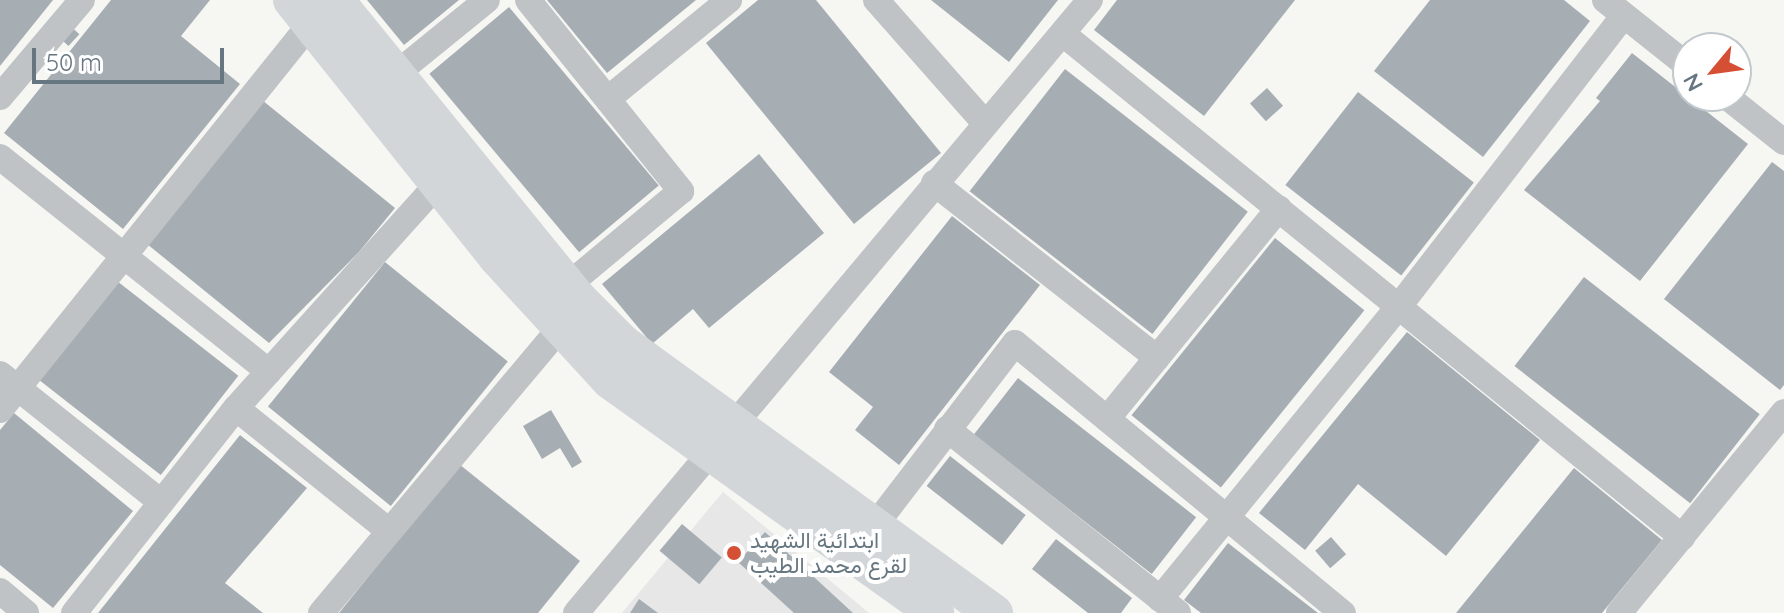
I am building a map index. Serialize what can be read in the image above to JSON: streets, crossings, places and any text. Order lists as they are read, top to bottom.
{
  "places": ["ابتدائية الشهيد لقرع محمد الطيب"],
  "scale_bar": "50 m",
  "north": "bottom left"
}
